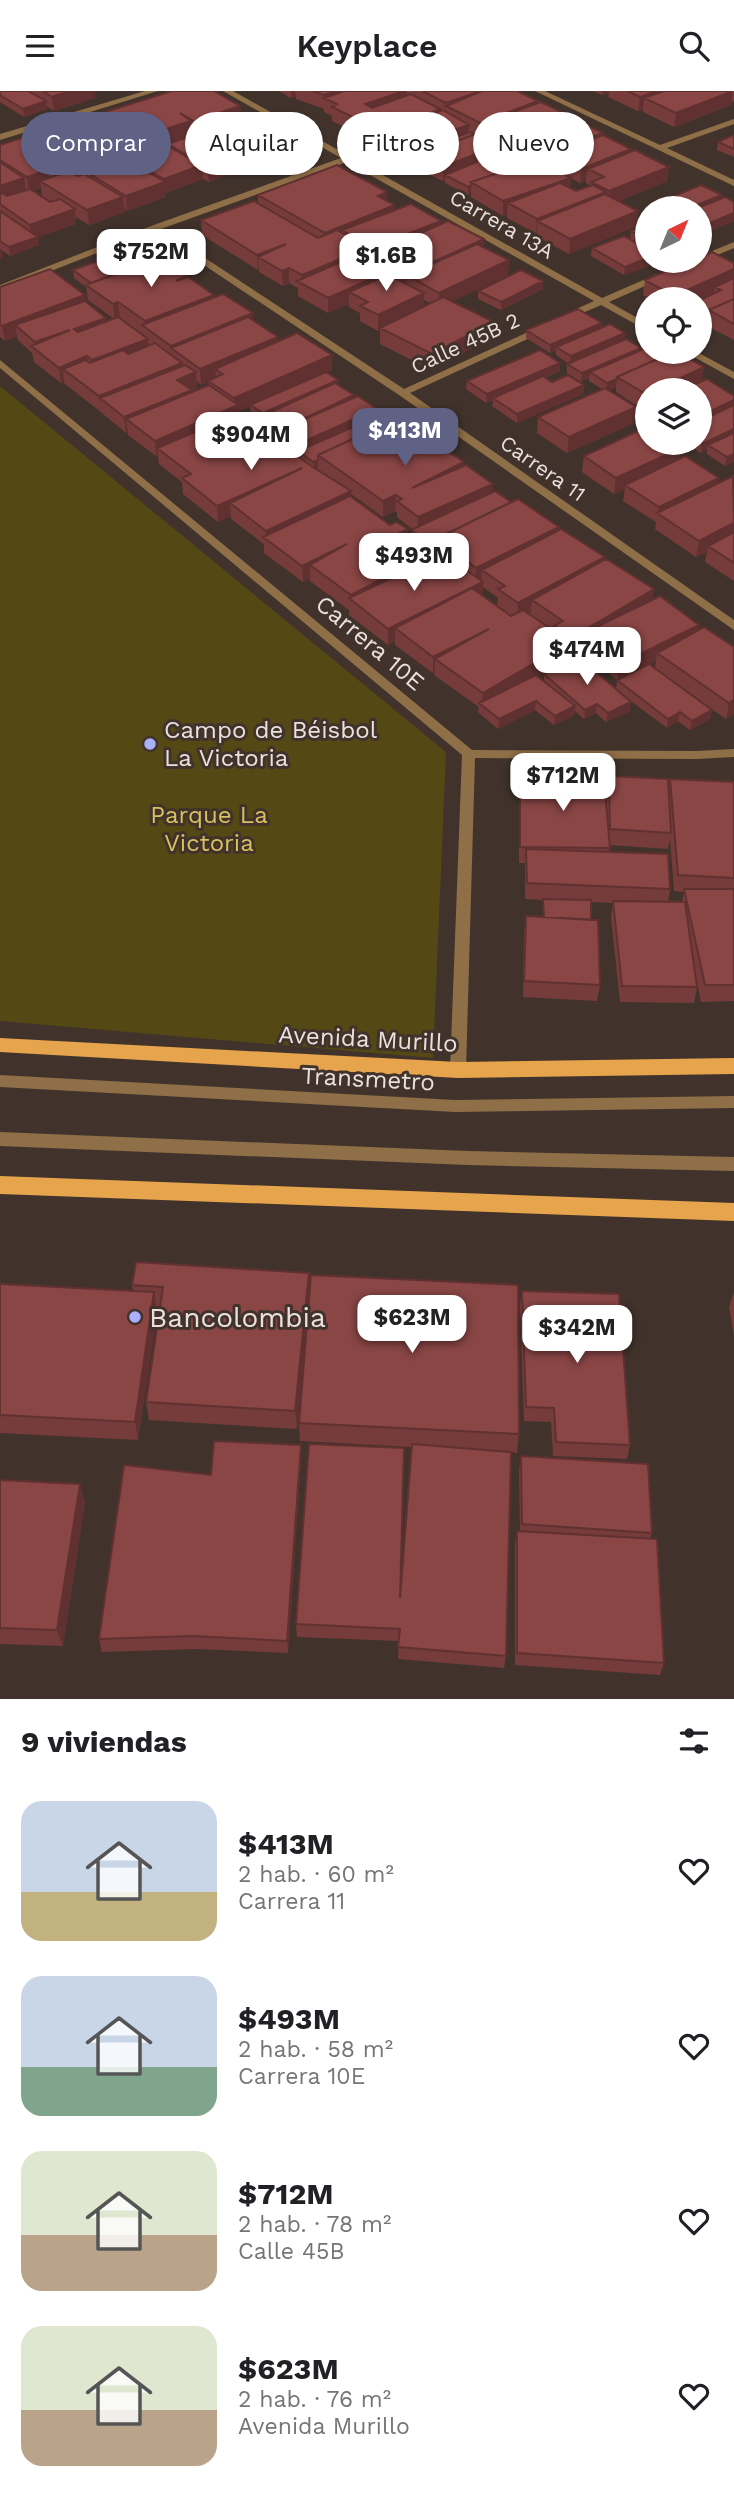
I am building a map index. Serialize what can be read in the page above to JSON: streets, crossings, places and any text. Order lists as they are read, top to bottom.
{
  "streets": {
    "main road": ["Avenida Murillo"],
    "street": [
      "Carrera 13A",
      "Calle 45B 2",
      "Carrera 11",
      "Carrera 10E",
      "Transmetro"
    ]
  },
  "crossings": [
    ["Carrera 13A", "Calle 45B 2"],
    ["Calle 45B 2", "Carrera 11"]
  ],
  "parks": ["Parque La Victoria"],
  "places": ["Campo de Béisbol La Victoria", "Bancolombia"],
  "north": "top right",
  "page": {
    "header": "Keyplace",
    "chip": [
      "Comprar",
      "Alquilar",
      "Filtros",
      "Nuevo"
    ],
    "price": [
      "$752M",
      "$1.6B",
      "$413M",
      "$904M",
      "$493M",
      "$474M",
      "$712M",
      "$623M",
      "$342M"
    ],
    "heading": "9 viviendas",
    "list": [
      {
        "name": "$413M",
        "note": "2 hab. · 60 m² · Carrera 11"
      },
      {
        "name": "$493M",
        "note": "2 hab. · 58 m² · Carrera 10E"
      },
      {
        "name": "$712M",
        "note": "2 hab. · 78 m² · Calle 45B"
      },
      {
        "name": "$623M",
        "note": "2 hab. · 76 m² · Avenida Murillo"
      }
    ]
  }
}
